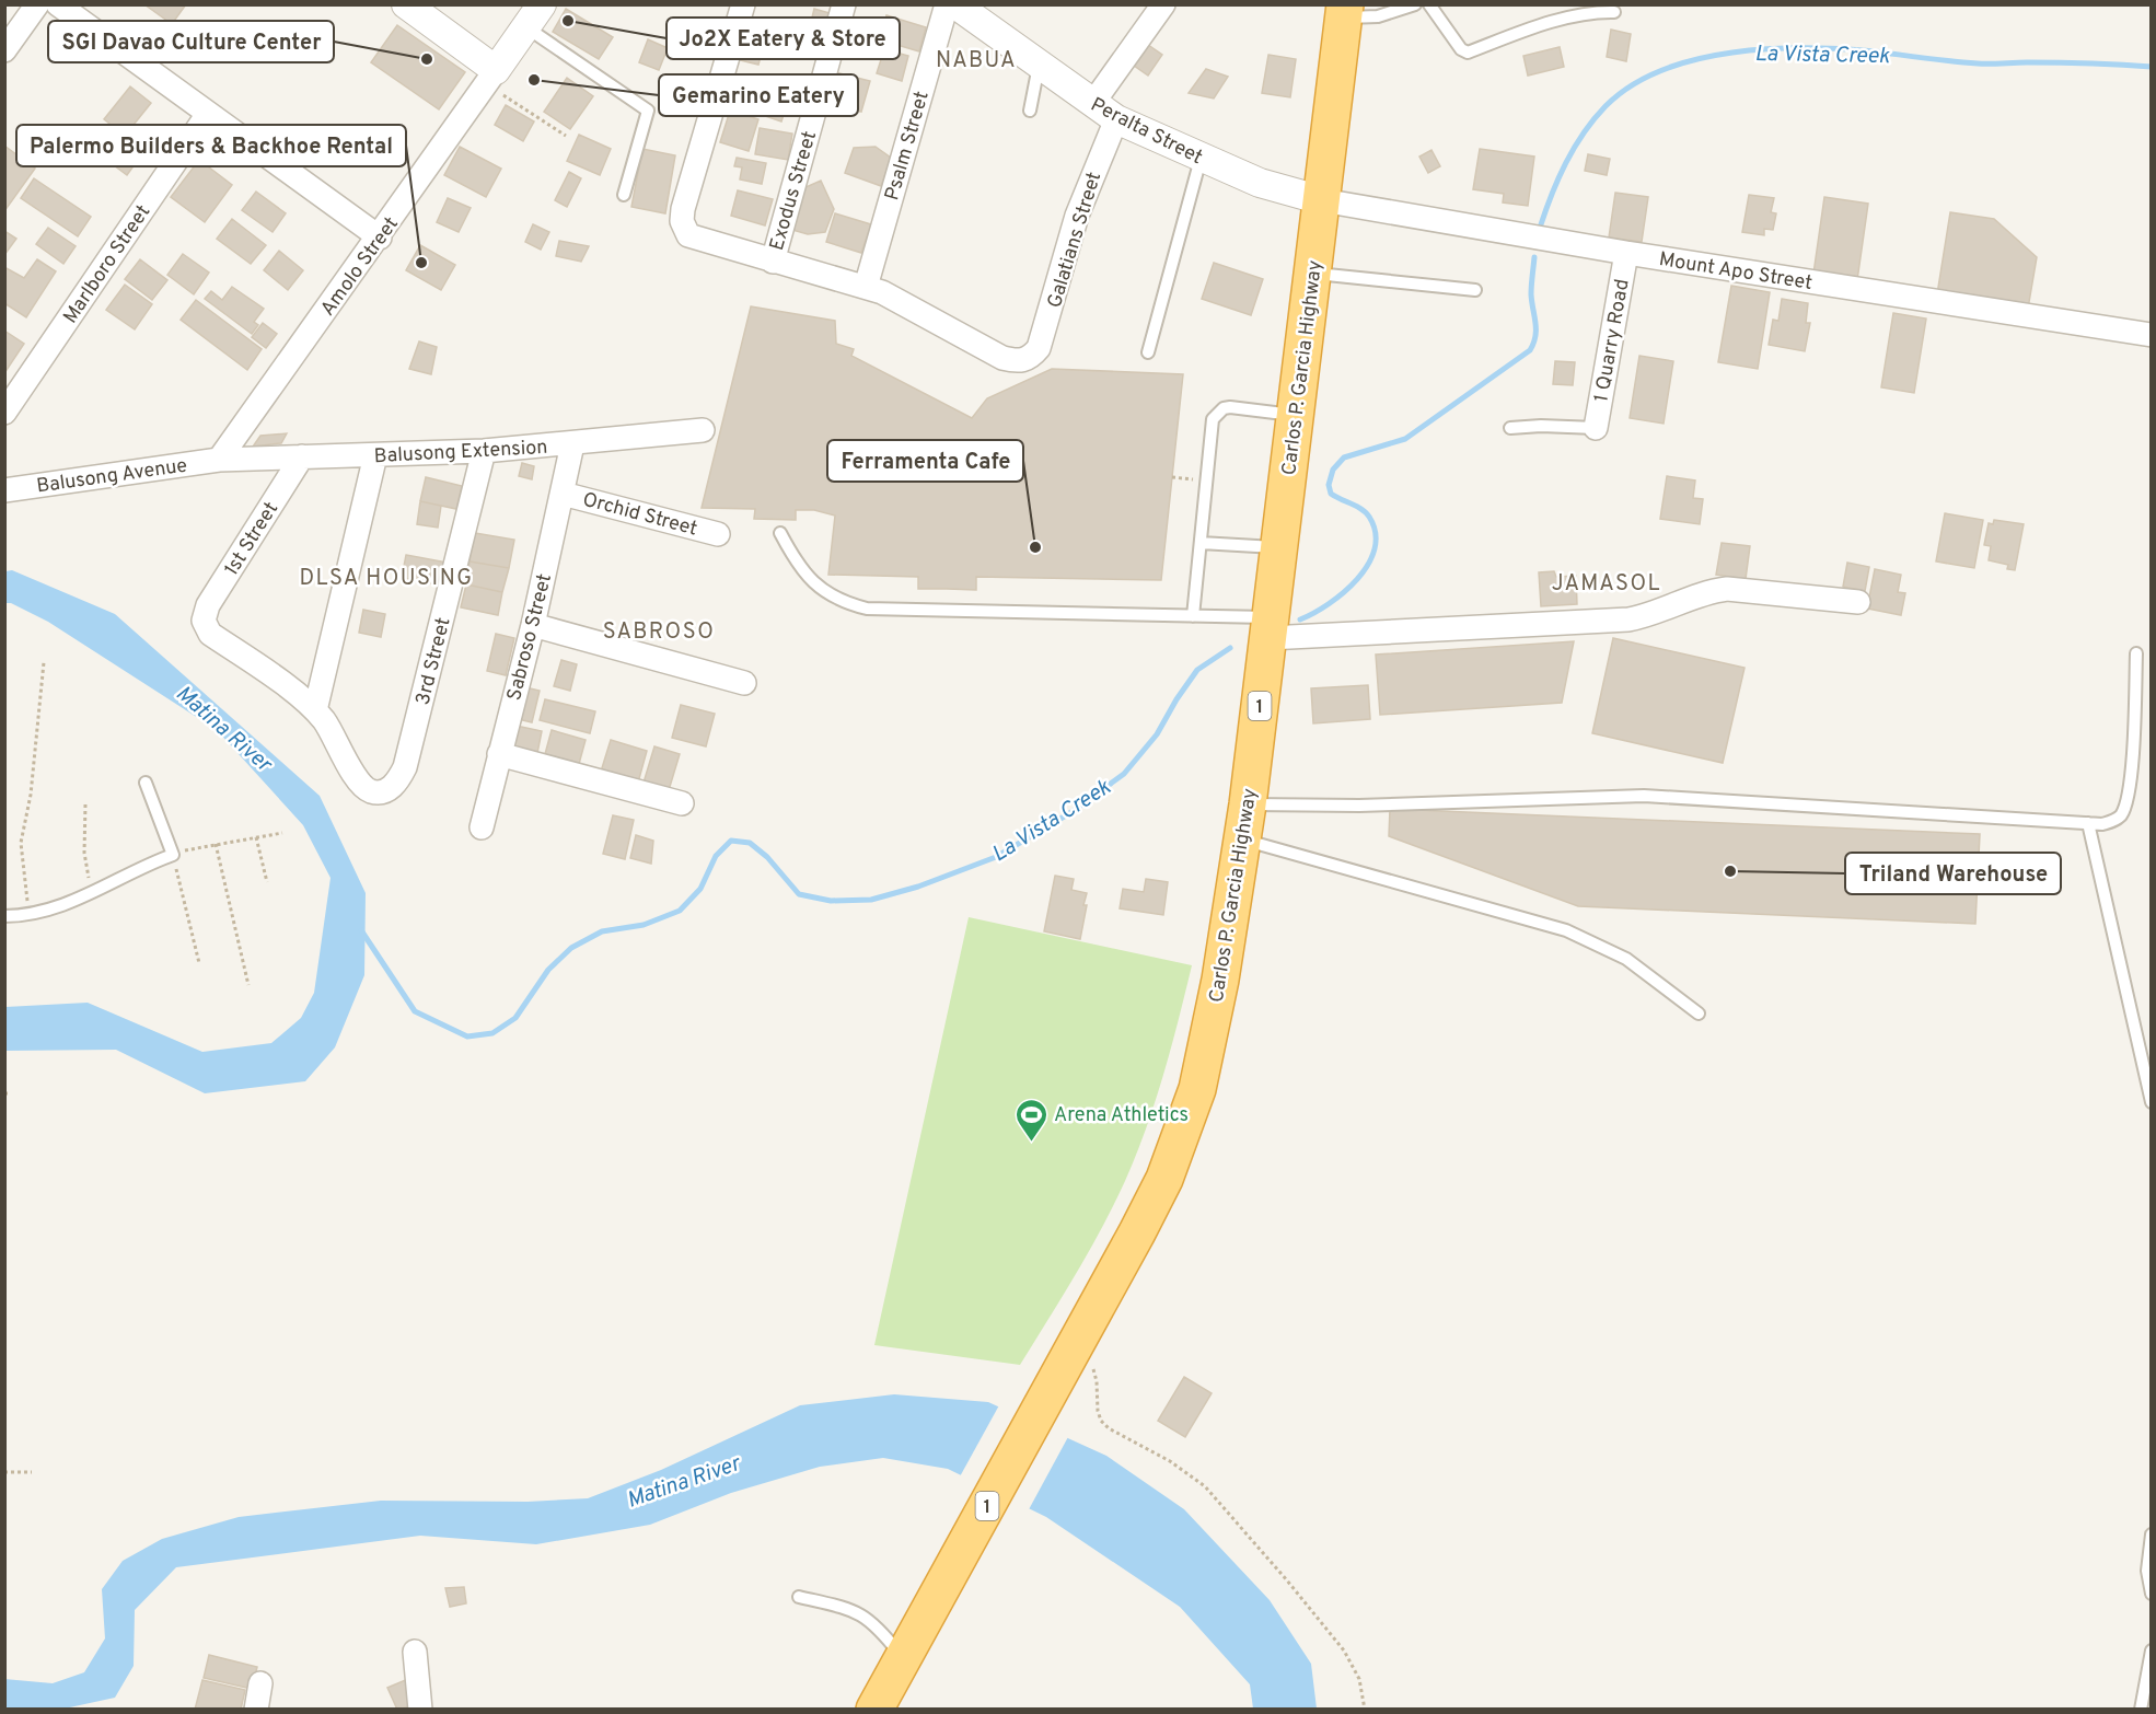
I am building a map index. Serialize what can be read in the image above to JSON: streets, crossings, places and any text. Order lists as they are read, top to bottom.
{
  "streets": {
    "highway": ["Carlos P. Garcia Highway", "1"],
    "street": [
      "Peralta Street",
      "Psalm Street",
      "Exodus Street",
      "Galatians Street",
      "Marlboro Street",
      "Amolo Street",
      "Mount Apo Street",
      "1 Quarry Road",
      "Balusong Extension",
      "Balusong Avenue",
      "Orchid Street",
      "1st Street",
      "Sabroso Street",
      "3rd Street"
    ]
  },
  "crossings": [
    ["Peralta Street", "Psalm Street"],
    ["Peralta Street", "Galatians Street"],
    ["Peralta Street", "Mount Apo Street"],
    ["Peralta Street", "Carlos P. Garcia Highway"],
    ["Psalm Street", "Galatians Street"],
    ["Amolo Street", "Balusong Extension"],
    ["Amolo Street", "Balusong Avenue"],
    ["Mount Apo Street", "1 Quarry Road"],
    ["Mount Apo Street", "Carlos P. Garcia Highway"],
    ["Balusong Extension", "Balusong Avenue"],
    ["Balusong Extension", "1st Street"],
    ["Balusong Extension", "Sabroso Street"],
    ["Balusong Extension", "3rd Street"],
    ["Orchid Street", "Sabroso Street"],
    ["1st Street", "3rd Street"]
  ],
  "districts": [
    "NABUA",
    "DLSA HOUSING",
    "JAMASOL",
    "SABROSO"
  ],
  "water": ["La Vista Creek", "Matina River"],
  "places": {
    "other": [
      "Jo2X Eatery & Store",
      "SGI Davao Culture Center",
      "Gemarino Eatery",
      "Palermo Builders & Backhoe Rental",
      "Ferramenta Cafe",
      "Triland Warehouse"
    ],
    "sports": ["Arena Athletics"]
  }
}
